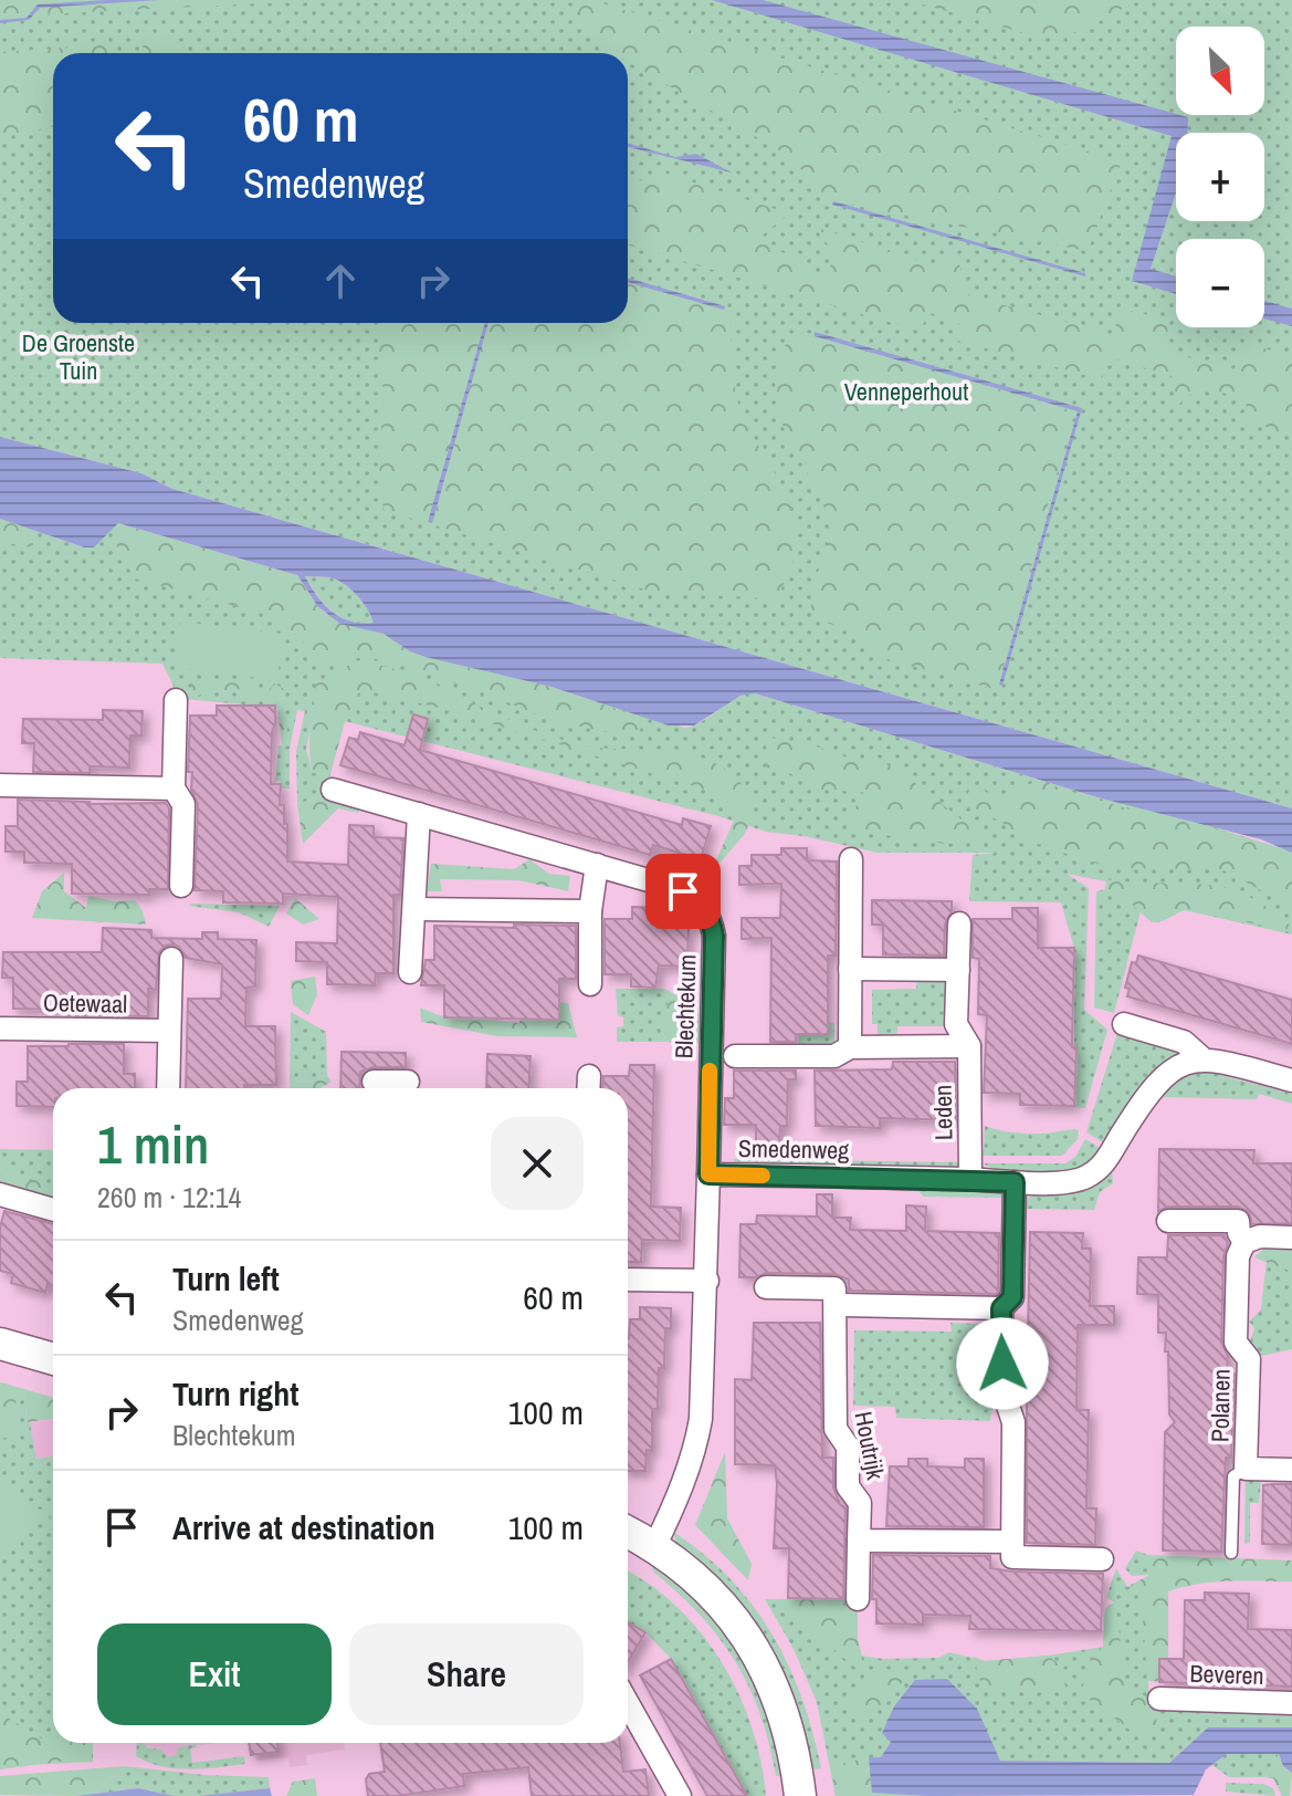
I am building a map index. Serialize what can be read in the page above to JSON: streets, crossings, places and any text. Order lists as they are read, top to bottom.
{
  "streets": {
    "street": [
      "Oetewaal",
      "Blechtekum",
      "Leden",
      "Smedenweg",
      "Polanen",
      "Houtrijk",
      "Beveren"
    ]
  },
  "crossings": [
    ["Blechtekum", "Smedenweg"],
    ["Leden", "Smedenweg"]
  ],
  "parks": ["De Groenste Tuin", "Venneperhout"],
  "north": "bottom right",
  "page": {
    "map_buttons": ["+", "−"],
    "turn": ["60 m", "Smedenweg"],
    "heading": ["1 min", "260 m · 12:14"],
    "list": [
      {
        "name": "Turn left",
        "note": "Smedenweg",
        "value": "60 m"
      },
      {
        "name": "Turn right",
        "note": "Blechtekum",
        "value": "100 m"
      },
      {
        "name": "Arrive at destination",
        "value": "100 m"
      }
    ],
    "buttons": ["Exit", "Share"]
  }
}
